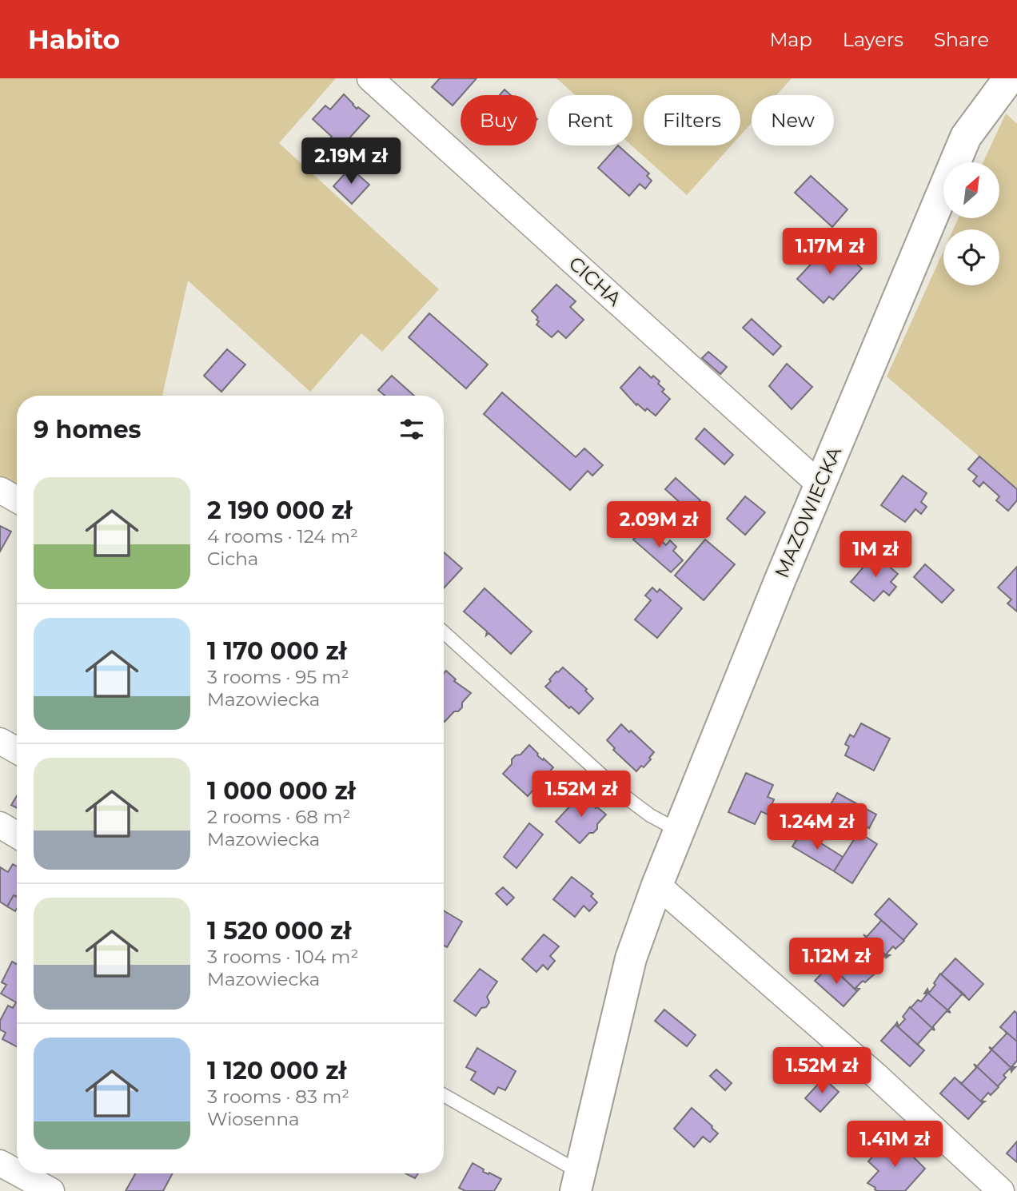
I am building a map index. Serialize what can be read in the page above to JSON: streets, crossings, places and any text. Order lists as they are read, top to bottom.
{
  "streets": {
    "street": ["CICHA", "MAZOWIECKA"]
  },
  "crossings": [
    ["CICHA", "MAZOWIECKA"]
  ],
  "north": "top right",
  "page": {
    "header": "Habito",
    "nav": ["Map", "Layers", "Share"],
    "chip": [
      "Buy",
      "Rent",
      "Filters",
      "New"
    ],
    "price": [
      "2.19M zł",
      "1.17M zł",
      "2.09M zł",
      "1M zł",
      "1.52M zł",
      "1.24M zł",
      "1.12M zł",
      "1.52M zł",
      "1.41M zł"
    ],
    "heading": "9 homes",
    "list": [
      {
        "name": "2 190 000 zł",
        "note": "4 rooms · 124 m² · Cicha"
      },
      {
        "name": "1 170 000 zł",
        "note": "3 rooms · 95 m² · Mazowiecka"
      },
      {
        "name": "1 000 000 zł",
        "note": "2 rooms · 68 m² · Mazowiecka"
      },
      {
        "name": "1 520 000 zł",
        "note": "3 rooms · 104 m² · Mazowiecka"
      },
      {
        "name": "1 120 000 zł",
        "note": "3 rooms · 83 m² · Wiosenna"
      }
    ]
  }
}
